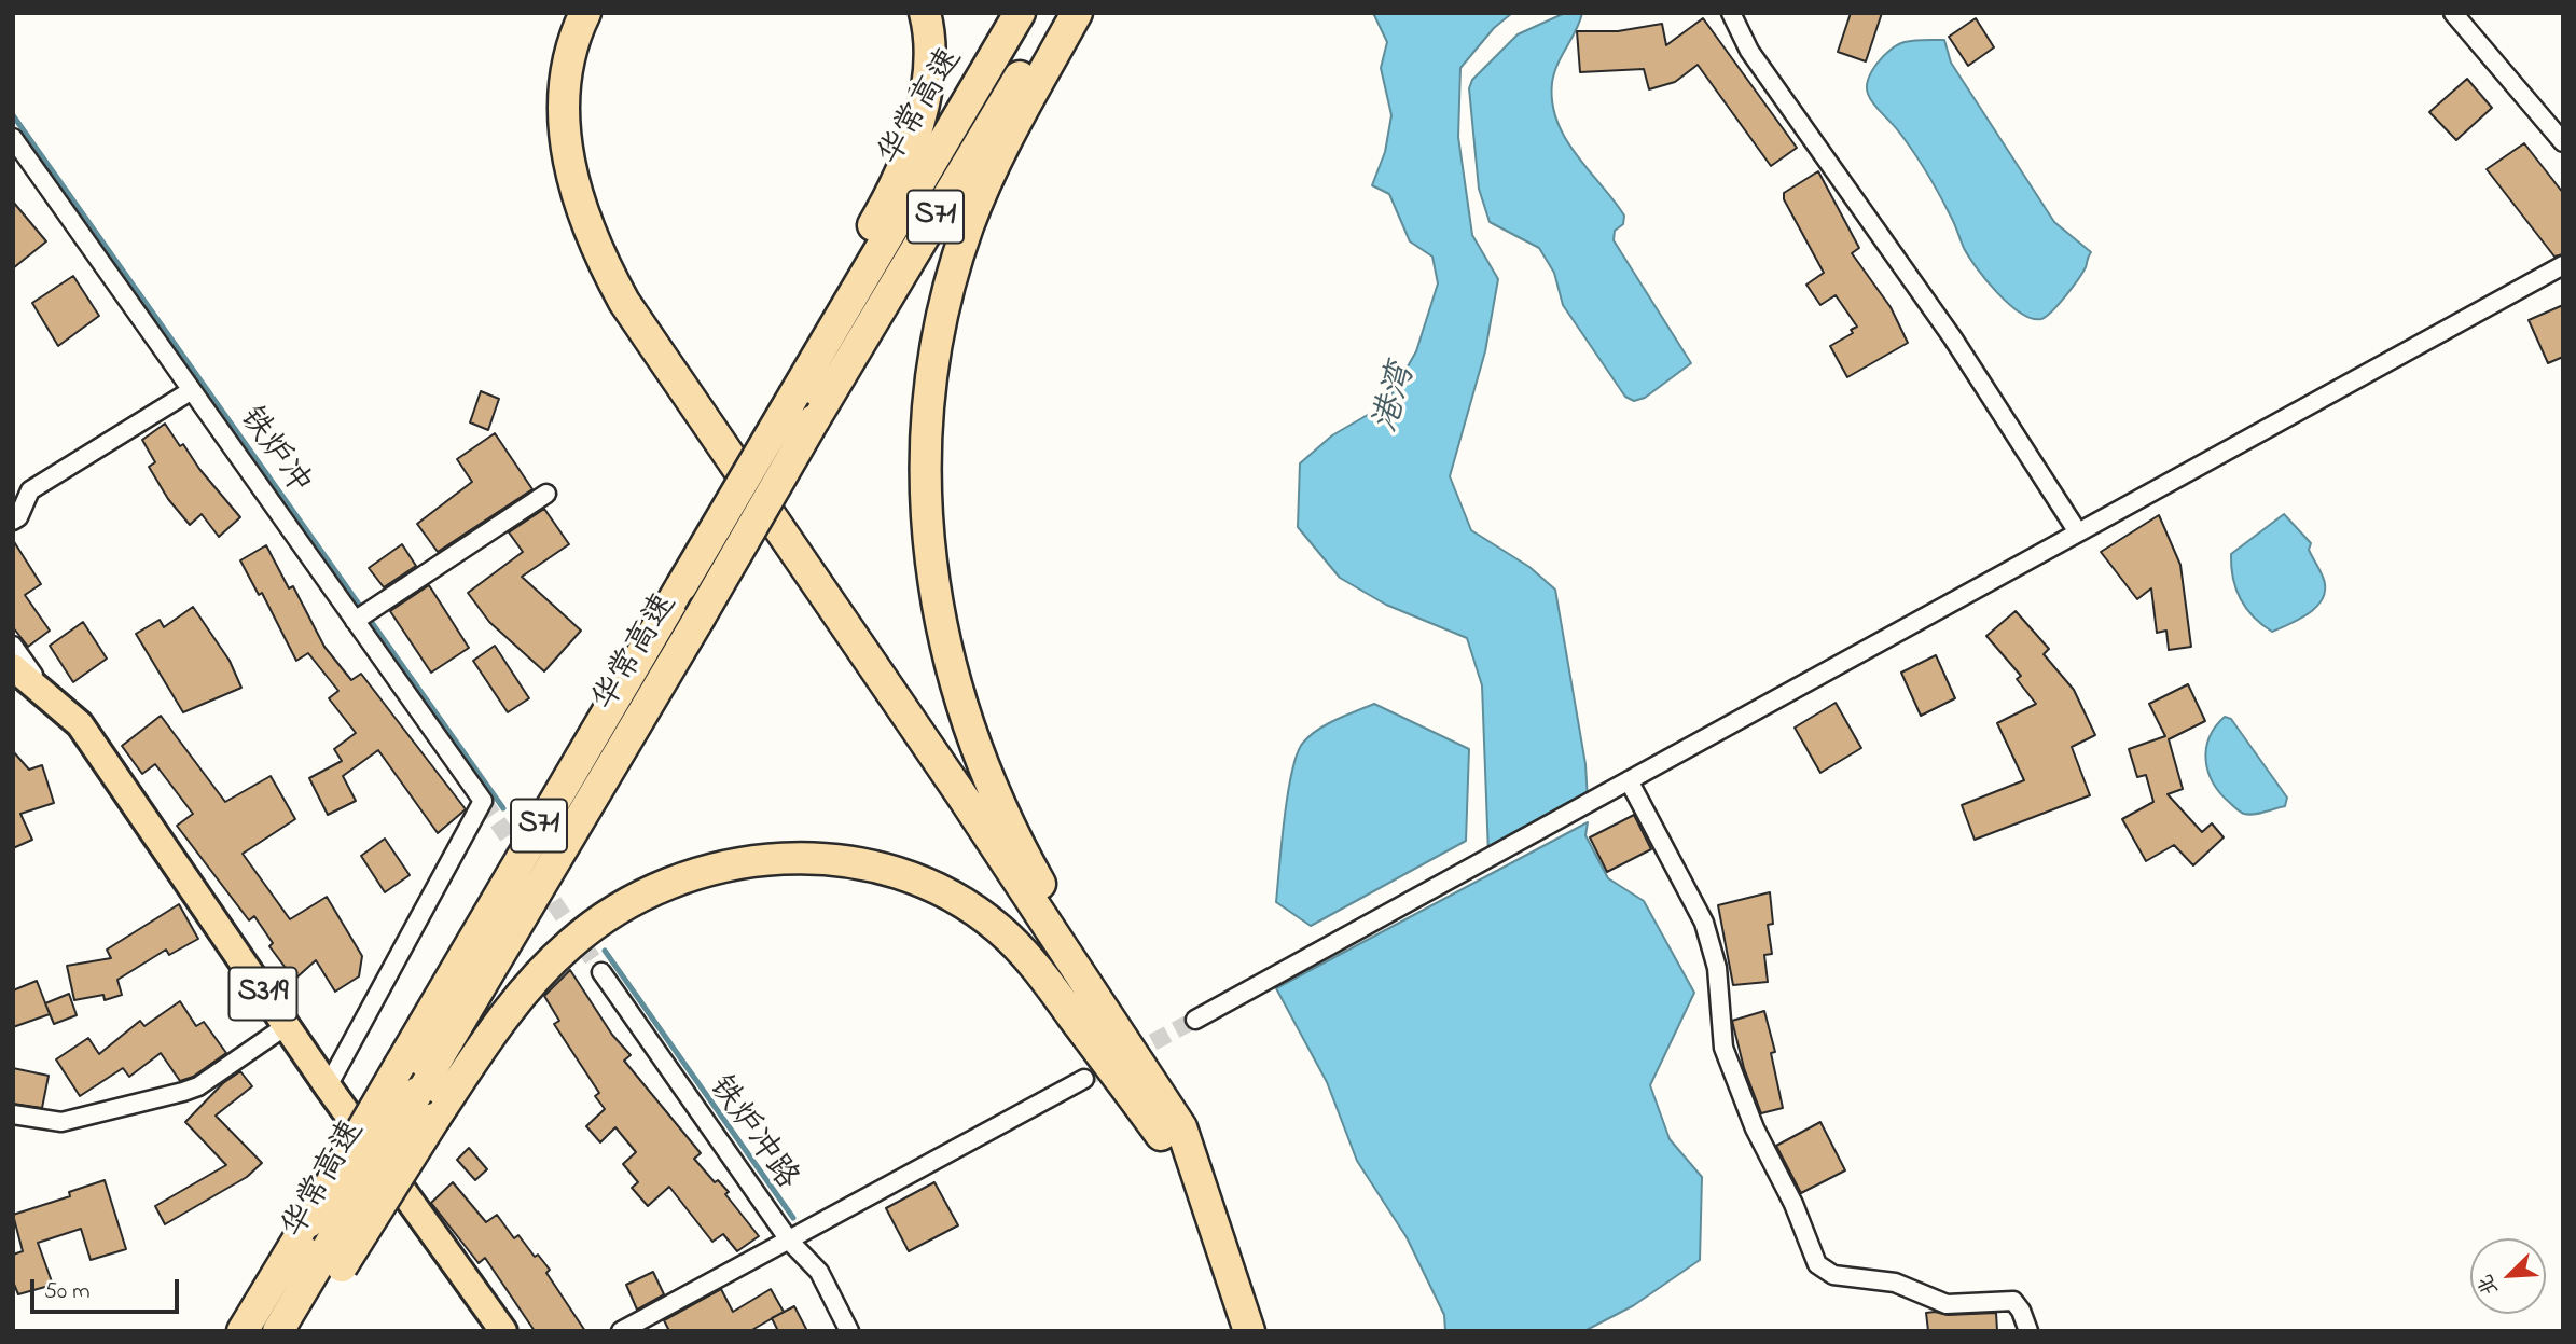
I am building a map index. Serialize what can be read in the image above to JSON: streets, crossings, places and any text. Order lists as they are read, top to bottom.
{
  "streets": {
    "highway": ["华常高速", "S71"],
    "main road": ["S319"],
    "street": ["铁炉冲", "铁炉冲路"]
  },
  "crossings": [
    ["铁炉冲", "S319"]
  ],
  "water": ["港湾"],
  "scale_bar": "50 m",
  "north": "bottom left"
}
